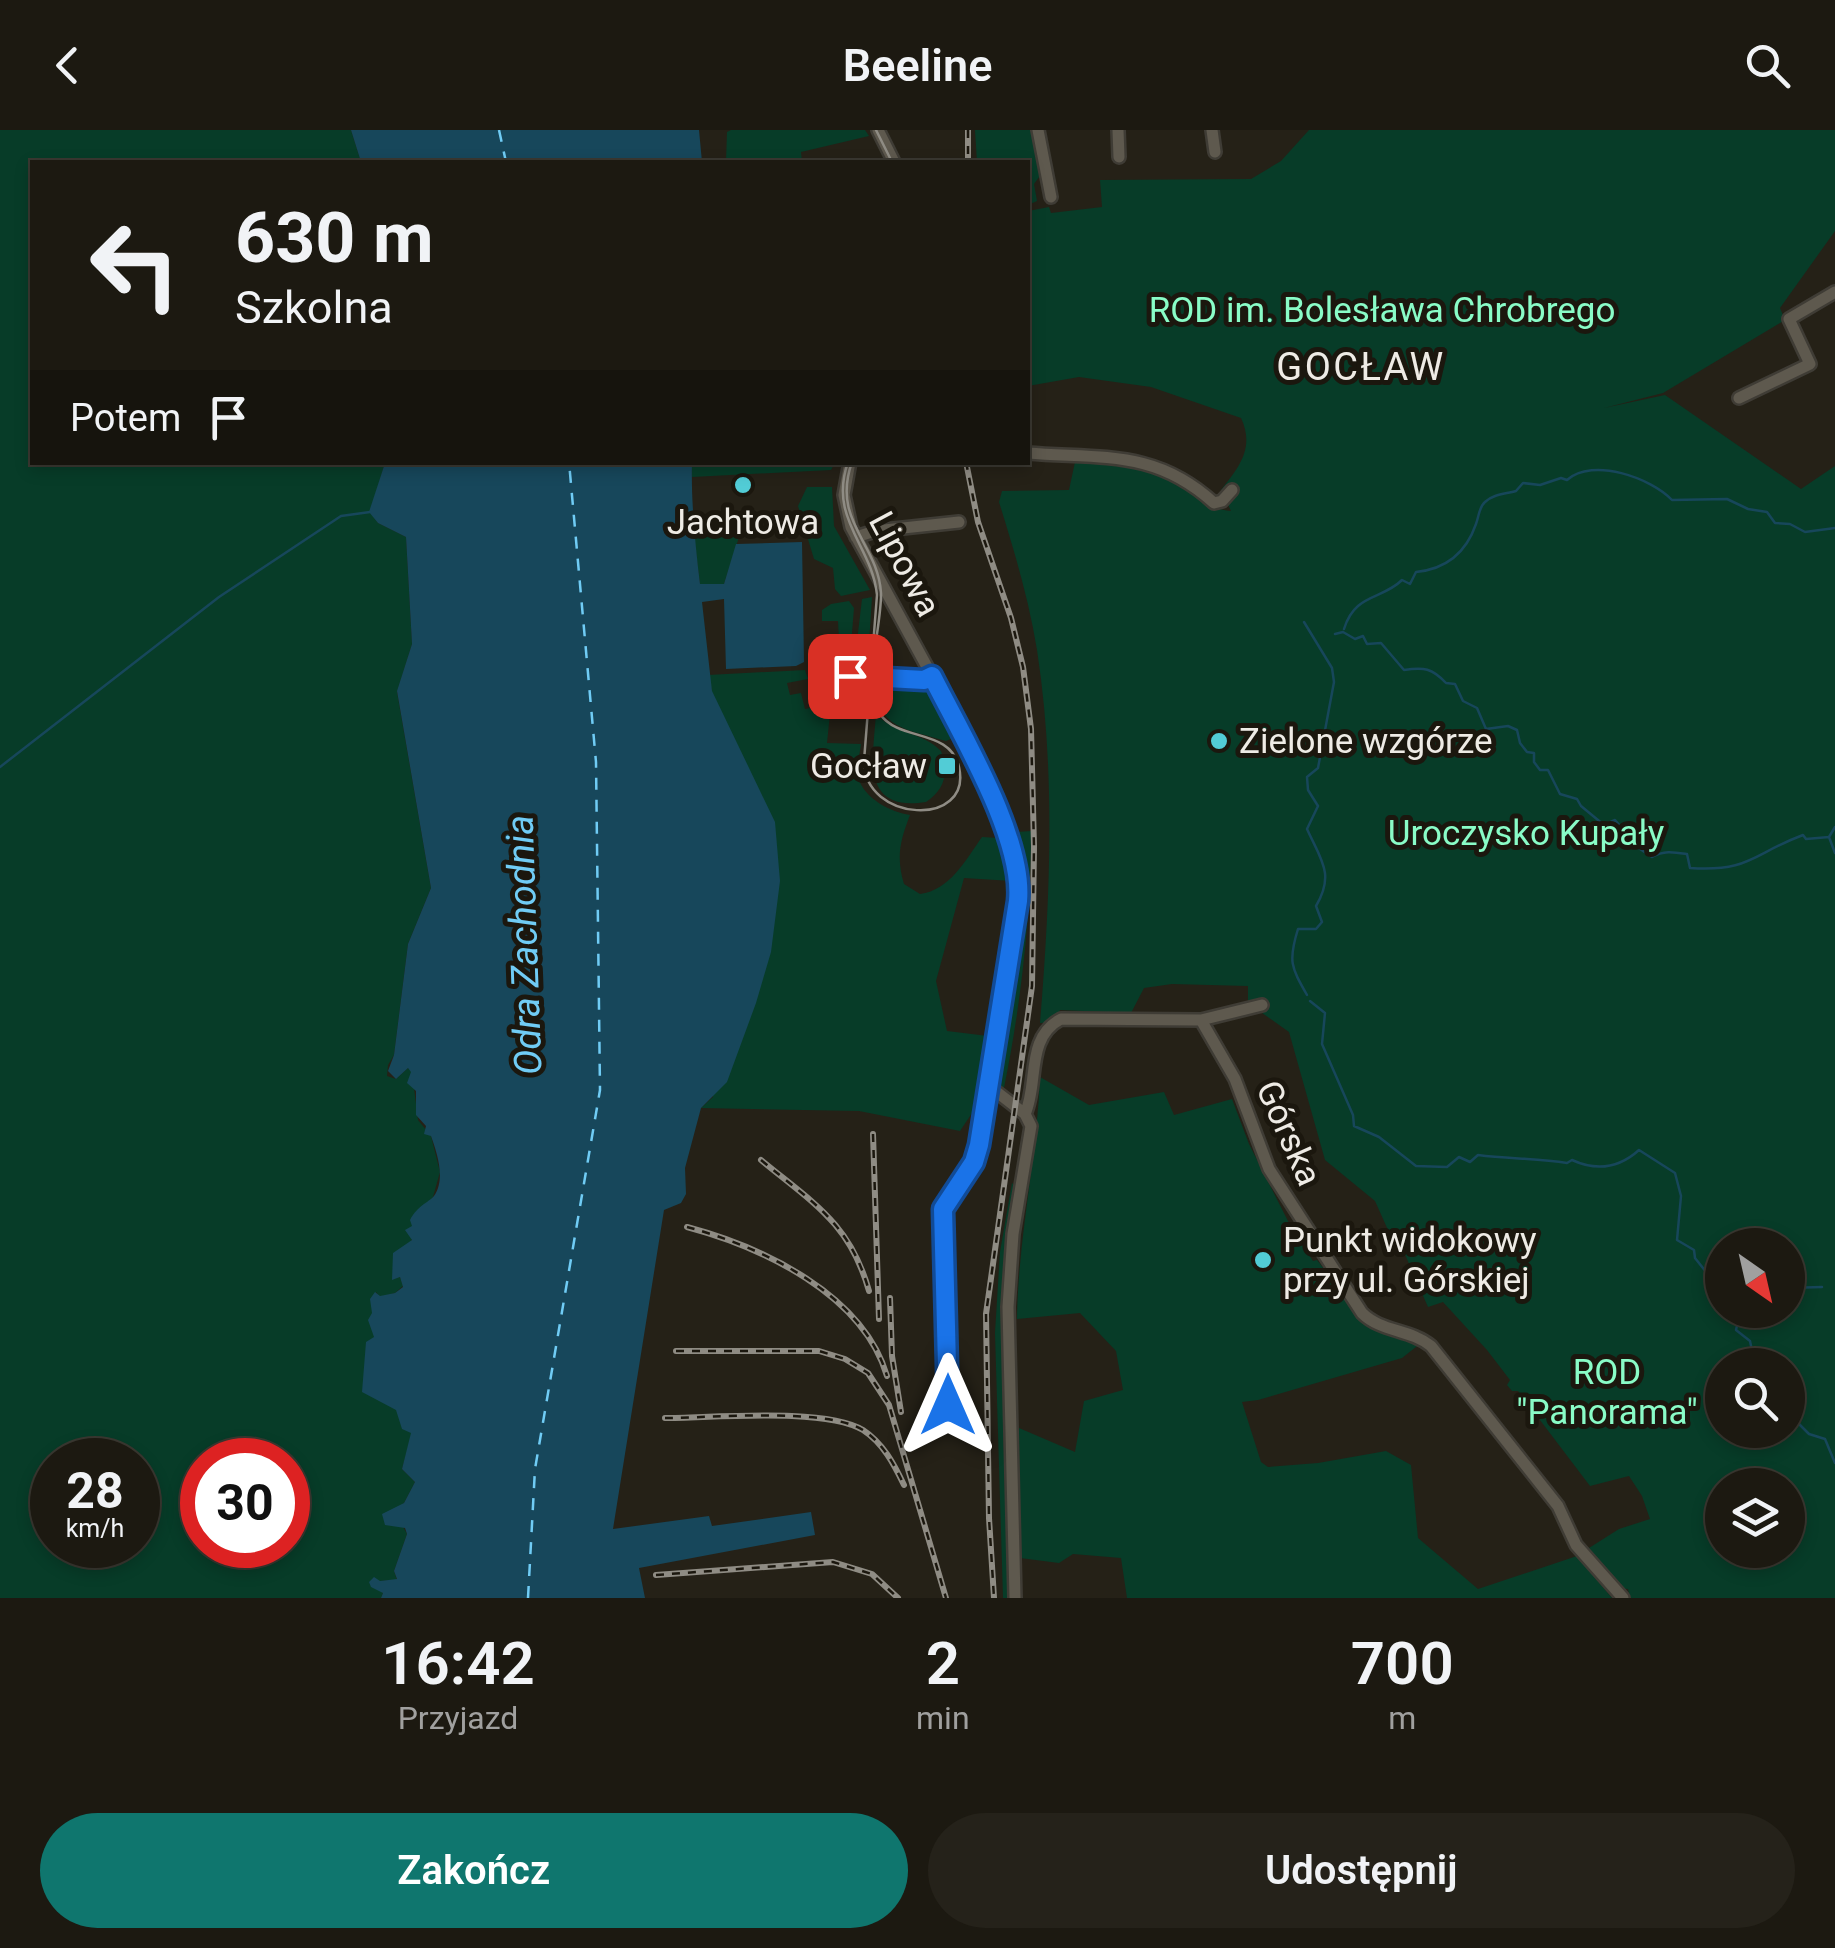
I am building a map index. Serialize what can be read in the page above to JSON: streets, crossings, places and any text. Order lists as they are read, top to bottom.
{
  "streets": {
    "street": ["Lipowa", "Górska"]
  },
  "districts": ["GOCŁAW"],
  "water": ["Odra Zachodnia"],
  "parks": ["ROD im. Bolesława Chrobrego", "Uroczysko Kupały", "ROD \"Panorama\""],
  "places": {
    "other": ["Jachtowa", "Zielone wzgórze", "Punkt widokowy przy ul. Górskiej"],
    "transit": ["Gocław"]
  },
  "north": "bottom right",
  "page": {
    "header": "Beeline",
    "turn": ["630 m", "Szkolna"],
    "then": "Potem",
    "speed": "28 km/h",
    "limit": "30",
    "eta": [
      "16:42",
      "Przyjazd",
      "2",
      "min",
      "700",
      "m"
    ],
    "buttons": ["Zakończ", "Udostępnij"]
  }
}
